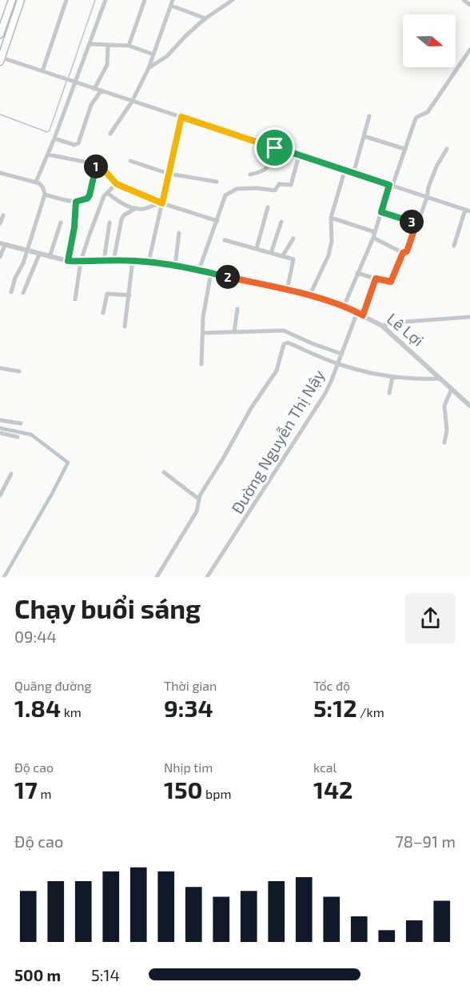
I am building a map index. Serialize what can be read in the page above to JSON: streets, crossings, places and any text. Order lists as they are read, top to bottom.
{
  "streets": {
    "street": ["Lê Lợi", "Đường Nguyễn Thị Nậy"]
  },
  "crossings": [
    ["Lê Lợi", "Đường Nguyễn Thị Nậy"]
  ],
  "north": "right",
  "page": {
    "pins": ["1", "3", "2"],
    "heading": ["Chạy buổi sáng", "09:44"],
    "stats": [
      ["Quãng đường", "1.84 km"],
      ["Thời gian", "9:34"],
      ["Tốc độ", "5:12 /km"],
      ["Độ cao", "17 m"],
      ["Nhịp tim", "150 bpm"],
      ["kcal", "142"]
    ],
    "chart": ["Độ cao", "78–91 m"],
    "list": [
      {
        "name": "500 m",
        "note": "5:14"
      }
    ]
  }
}
